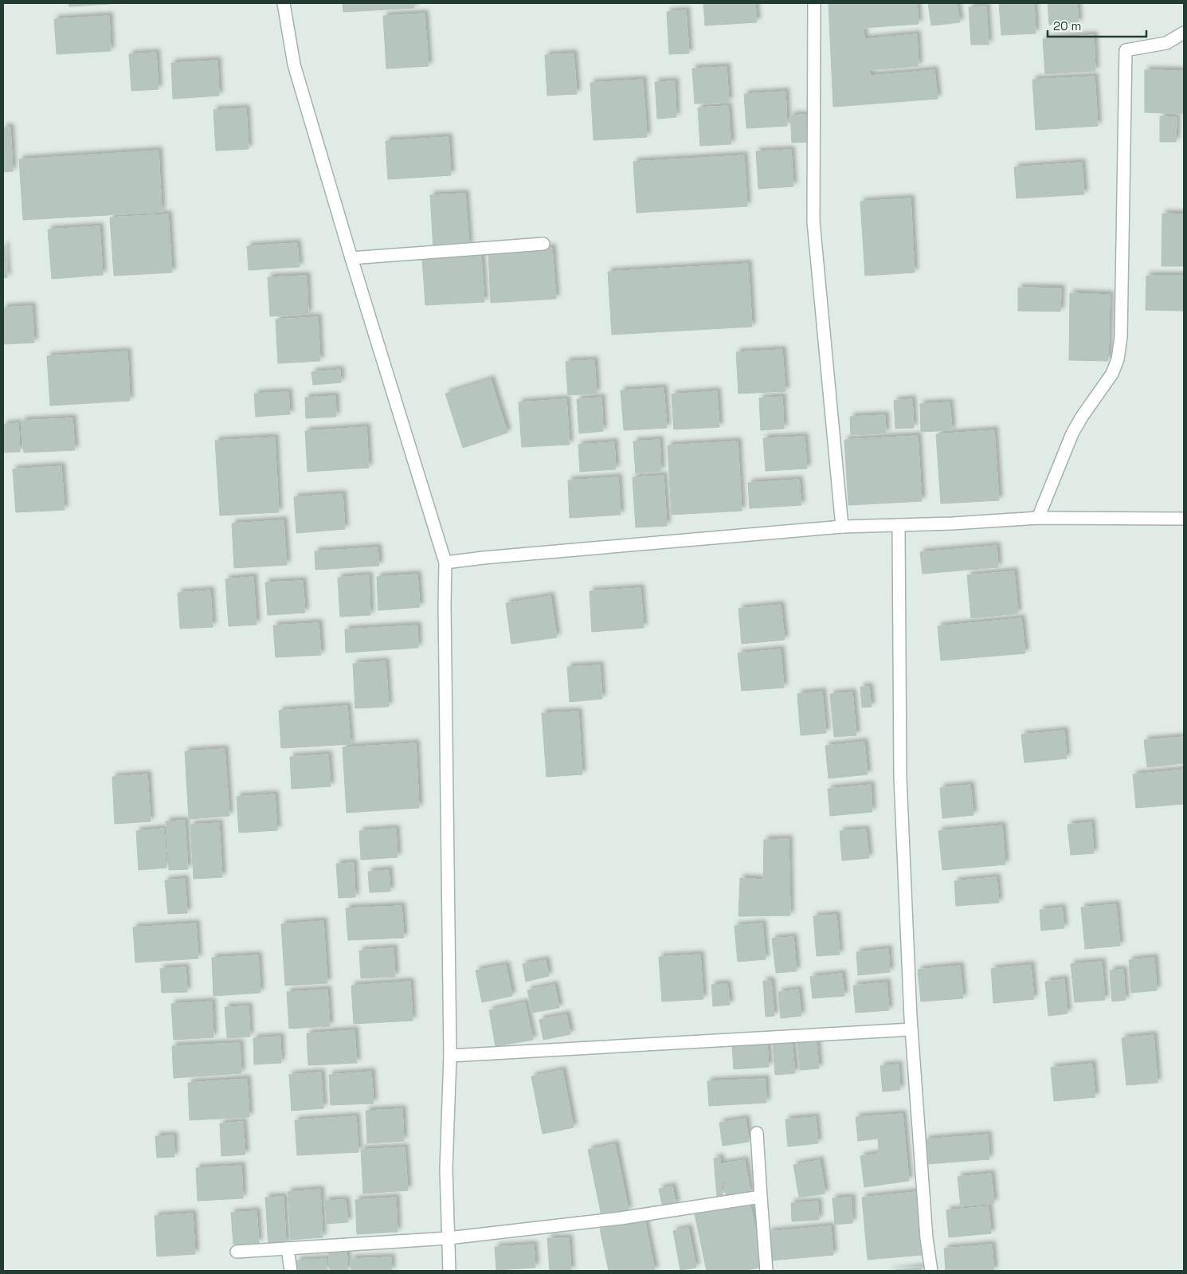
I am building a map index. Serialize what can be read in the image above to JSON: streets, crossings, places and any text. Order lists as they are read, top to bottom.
{
  "scale_bar": "20 m"
}
